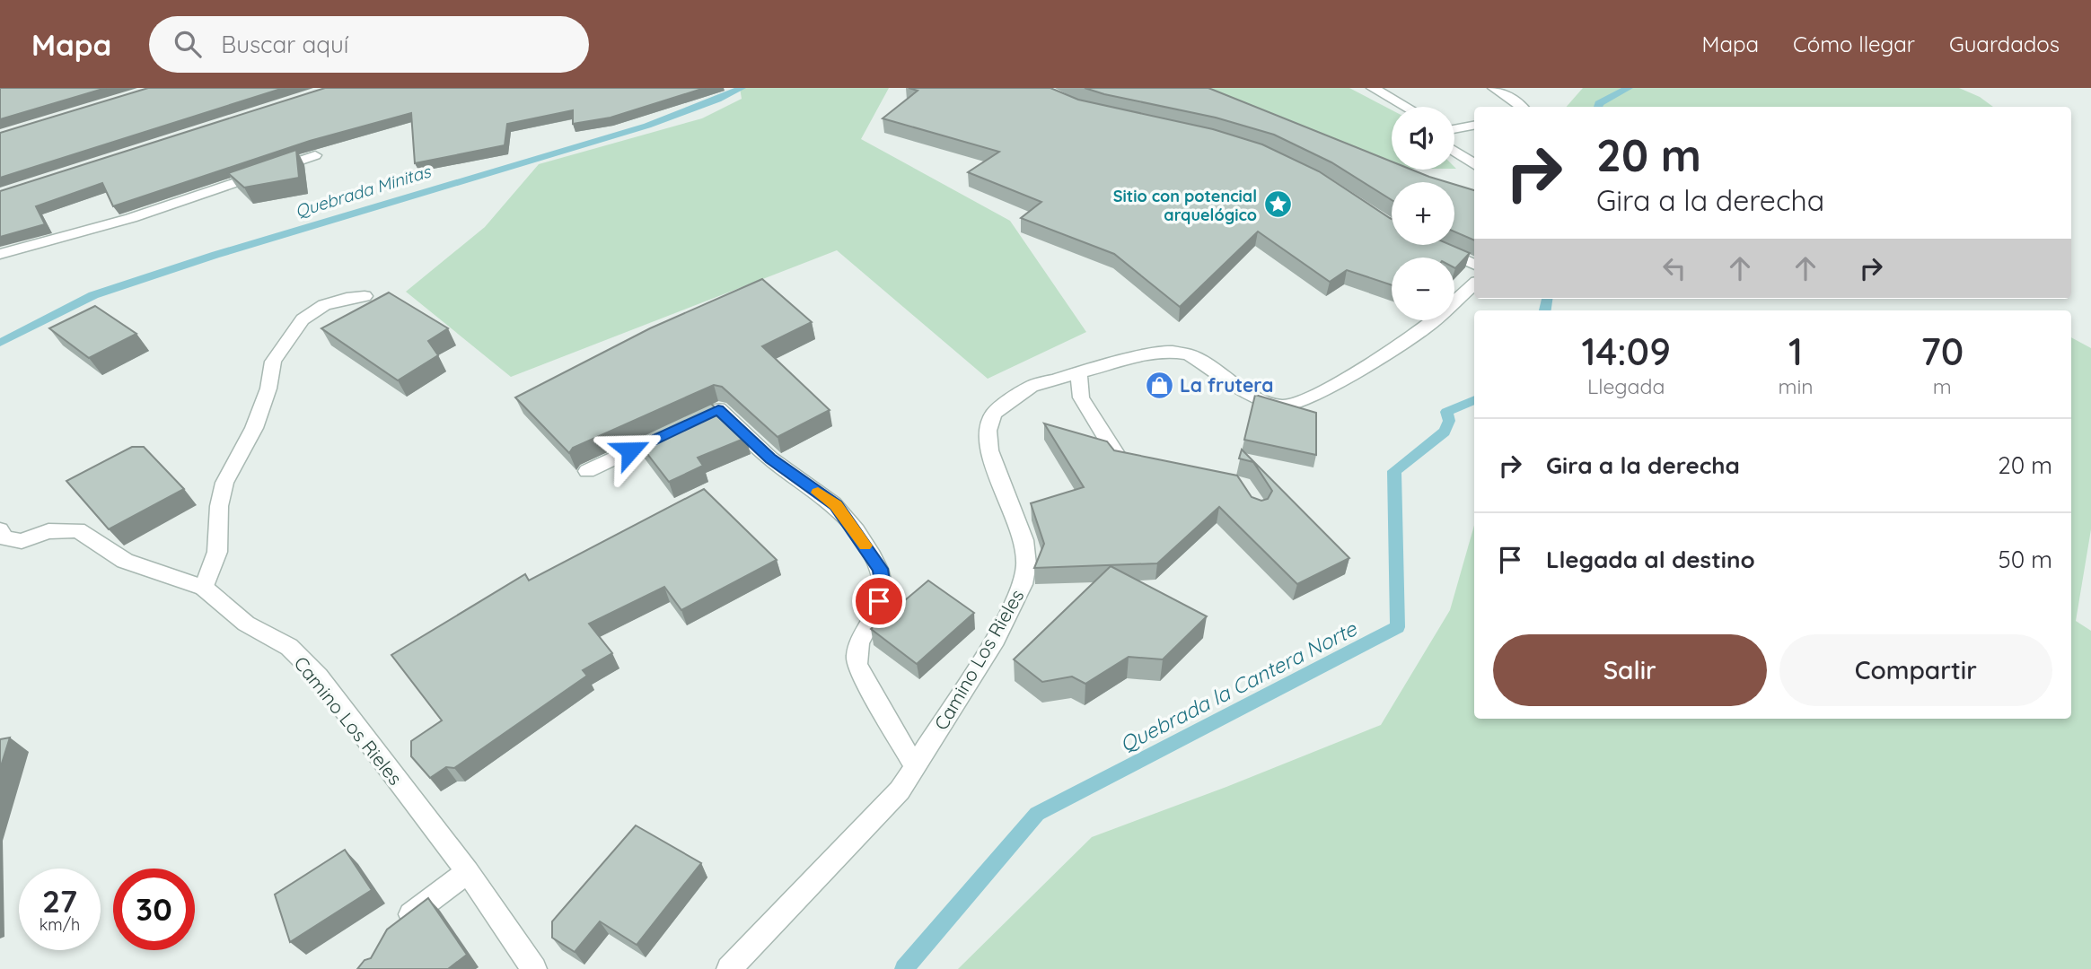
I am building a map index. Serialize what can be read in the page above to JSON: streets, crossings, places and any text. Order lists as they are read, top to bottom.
{
  "streets": {
    "street": ["Camino Los Rieles"]
  },
  "water": ["Quebrada Minitas", "Quebrada la Cantera Norte"],
  "places": {
    "place": ["Sitio con potencial arquelógico"],
    "shop": ["La frutera"]
  },
  "page": {
    "header": "Mapa",
    "search": "Buscar aquí",
    "nav": ["Mapa", "Cómo llegar", "Guardados"],
    "map_buttons": ["+", "−"],
    "turn": ["20 m", "Gira a la derecha"],
    "eta": [
      "14:09",
      "Llegada",
      "1",
      "min",
      "70",
      "m"
    ],
    "list": [
      {
        "name": "Gira a la derecha",
        "value": "20 m"
      },
      {
        "name": "Llegada al destino",
        "value": "50 m"
      }
    ],
    "buttons": ["Salir", "Compartir"],
    "speed": "27 km/h",
    "limit": "30"
  }
}
